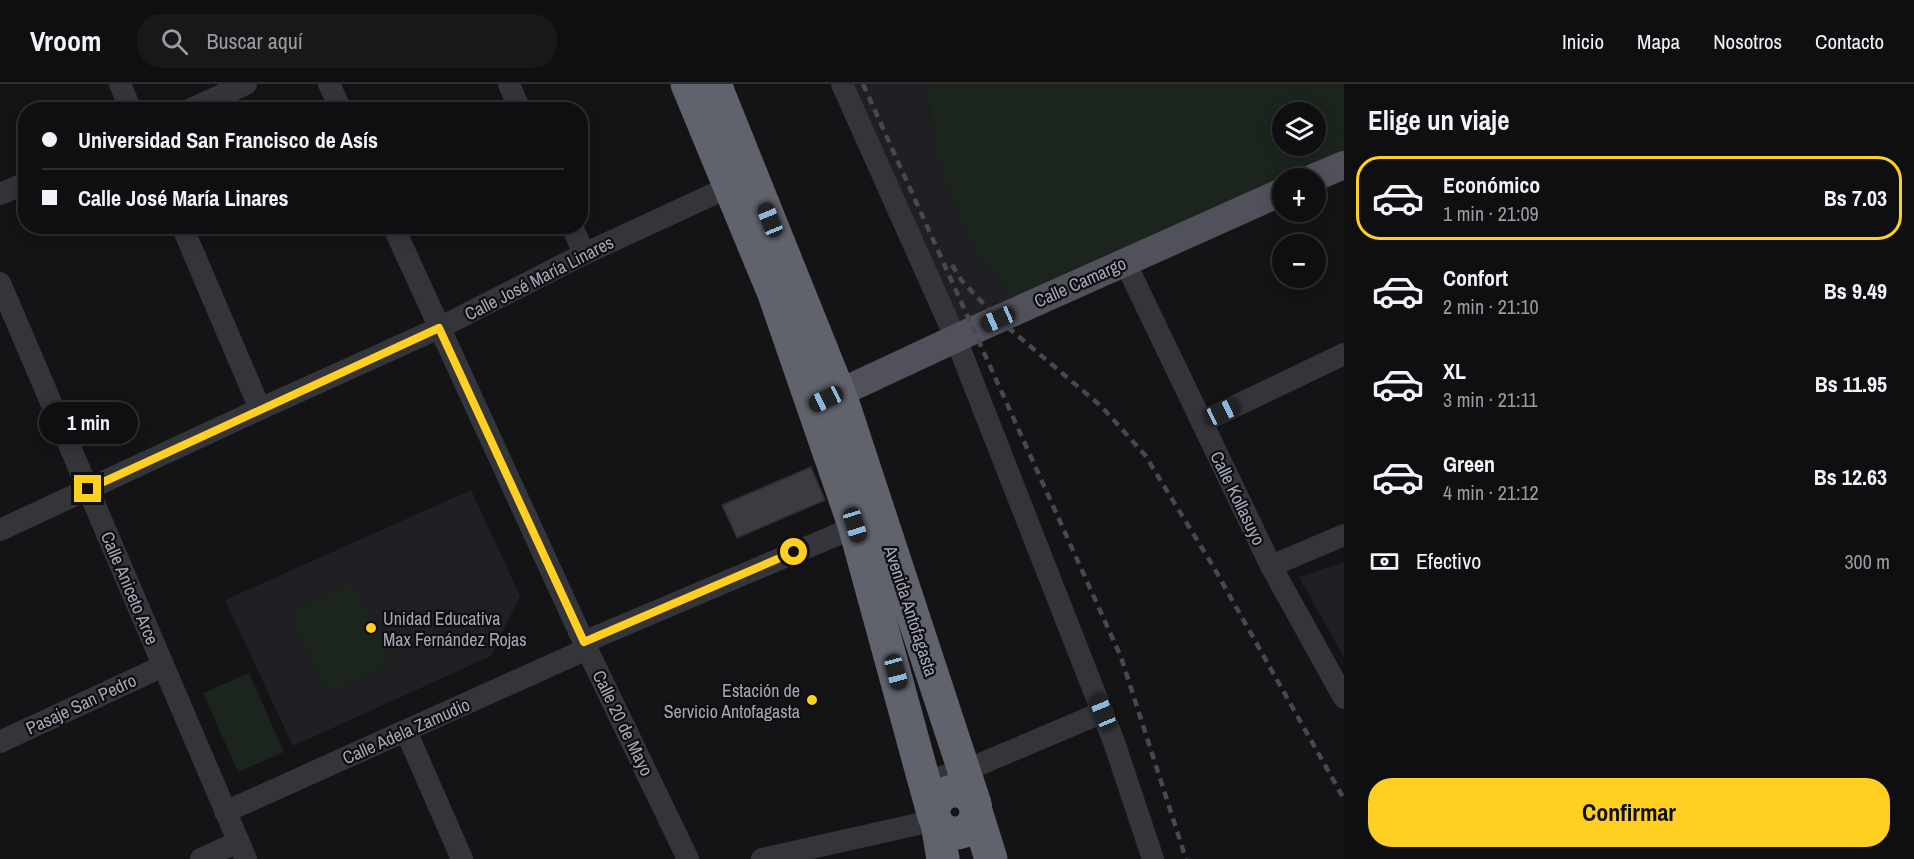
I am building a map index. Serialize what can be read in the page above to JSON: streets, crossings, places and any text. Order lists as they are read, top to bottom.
{
  "streets": {
    "highway": ["Avenida Antofagasta"],
    "main road": ["Calle Camargo"],
    "street": [
      "Calle José María Linares",
      "Calle Kollasuyo",
      "Calle Aniceto Arce",
      "Pasaje San Pedro",
      "Calle 20 de Mayo",
      "Calle Adela Zamudio"
    ]
  },
  "crossings": [
    ["Calle José María Linares", "Calle Aniceto Arce"],
    ["Calle José María Linares", "Avenida Antofagasta"],
    ["Calle José María Linares", "Calle 20 de Mayo"],
    ["Calle Camargo", "Calle Kollasuyo"],
    ["Calle Camargo", "Avenida Antofagasta"],
    ["Calle Aniceto Arce", "Pasaje San Pedro"],
    ["Calle Aniceto Arce", "Calle Adela Zamudio"],
    ["Avenida Antofagasta", "Calle Adela Zamudio"],
    ["Calle 20 de Mayo", "Calle Adela Zamudio"]
  ],
  "places": ["Unidad Educativa Max Fernández Rojas", "Estación de Servicio Antofagasta"],
  "page": {
    "header": "Vroom",
    "search": "Buscar aquí",
    "nav": [
      "Inicio",
      "Mapa",
      "Nosotros",
      "Contacto"
    ],
    "heading": "Elige un viaje",
    "map_buttons": ["+", "−"],
    "banner": ["Universidad San Francisco de Asís", "Calle José María Linares"],
    "list": [
      {
        "name": "Económico",
        "note": "1 min · 21:09",
        "value": "Bs 7.03"
      },
      {
        "name": "Confort",
        "note": "2 min · 21:10",
        "value": "Bs 9.49"
      },
      {
        "name": "XL",
        "note": "3 min · 21:11",
        "value": "Bs 11.95"
      },
      {
        "name": "Green",
        "note": "4 min · 21:12",
        "value": "Bs 12.63"
      }
    ],
    "bubble": "1 min",
    "pay": ["Efectivo", "300 m"],
    "buttons": "Confirmar"
  }
}
